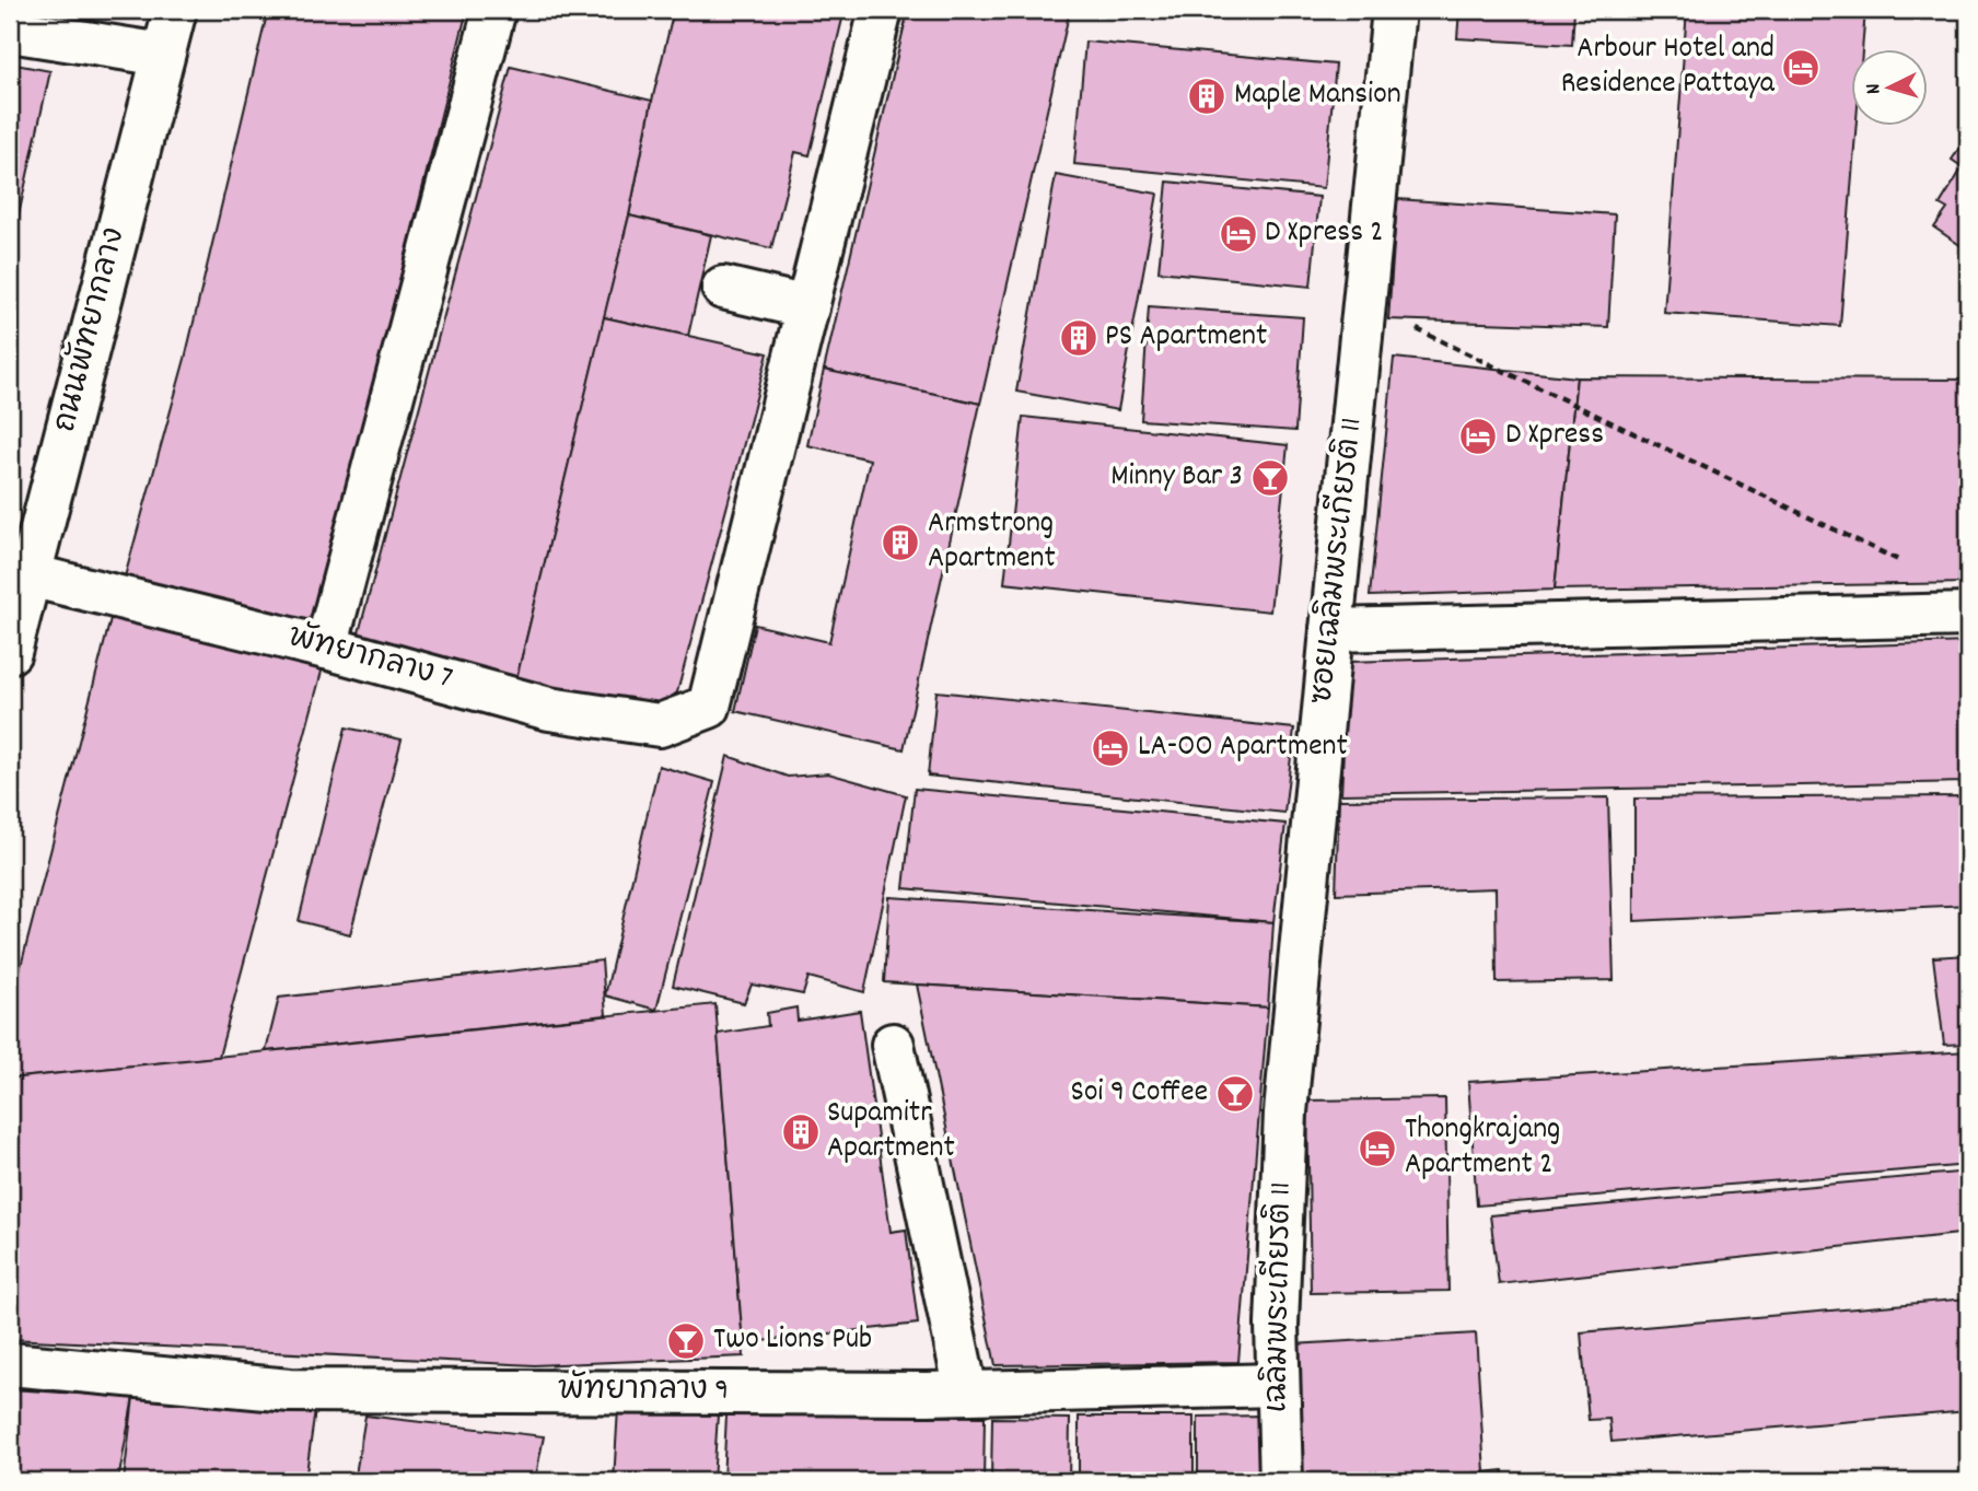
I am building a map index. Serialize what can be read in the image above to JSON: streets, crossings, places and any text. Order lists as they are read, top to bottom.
{
  "streets": {
    "street": [
      "ถนนพัทยากลาง",
      "ซอยเฉลิมพระเกียรติ 11",
      "พัทยากลาง 7",
      "เฉลิมพระเกียรติ 11",
      "พัทยากลาง 9"
    ]
  },
  "crossings": [
    ["ถนนพัทยากลาง", "พัทยากลาง 7"],
    ["ซอยเฉลิมพระเกียรติ 11", "เฉลิมพระเกียรติ 11"],
    ["เฉลิมพระเกียรติ 11", "พัทยากลาง 9"]
  ],
  "places": {
    "hotel": [
      "Arbour Hotel and Residence Pattaya",
      "D Xpress 2",
      "D Xpress",
      "LA-OO Apartment",
      "Thongkrajang Apartment 2"
    ],
    "building": [
      "Maple Mansion",
      "PS Apartment",
      "Armstrong Apartment",
      "Supamitr Apartment"
    ],
    "bar": ["Minny Bar 3", "Soi 9 Coffee", "Two Lions Pub"]
  },
  "north": "left"
}
